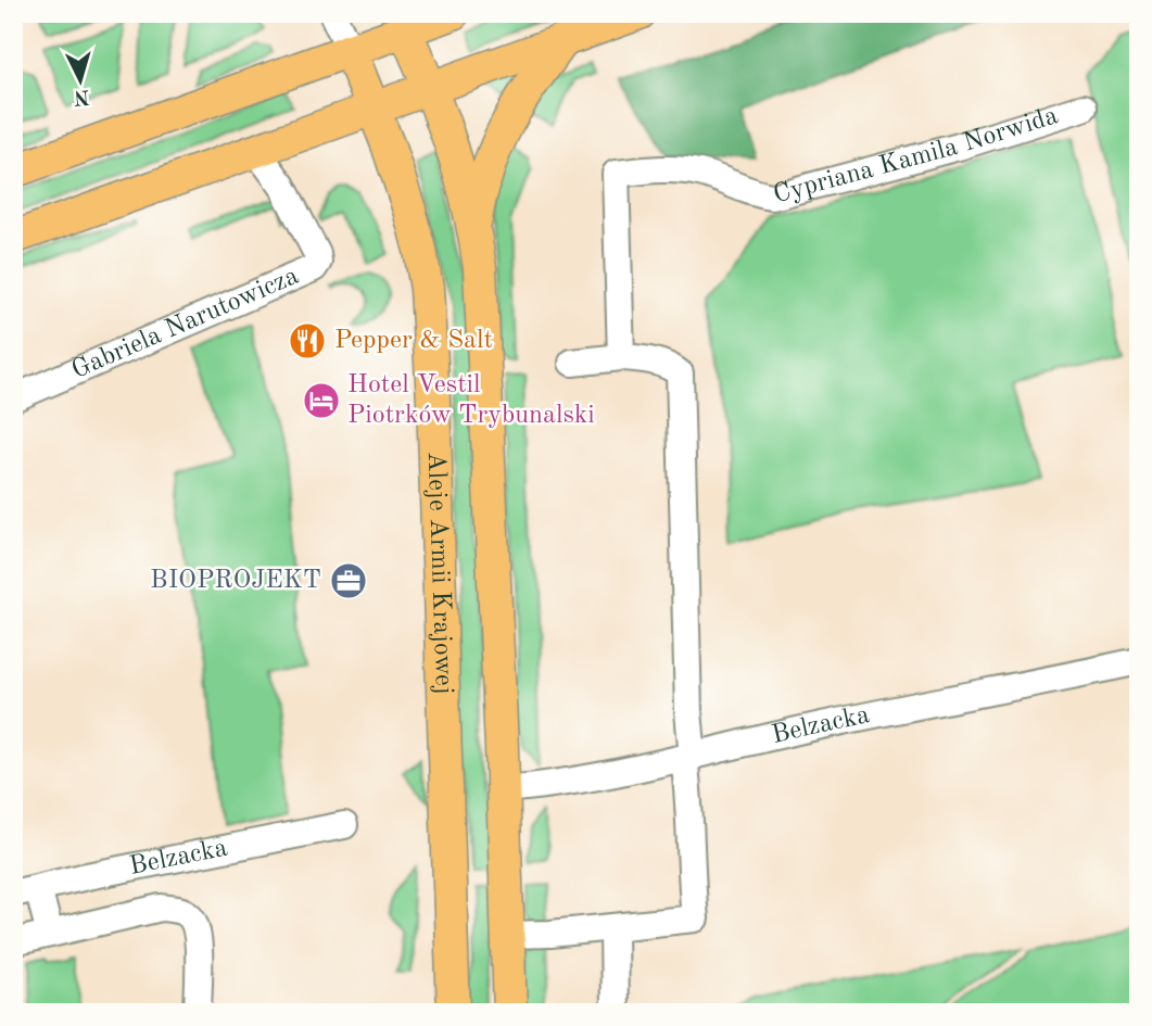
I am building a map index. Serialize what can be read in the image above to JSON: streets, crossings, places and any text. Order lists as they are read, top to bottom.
{
  "streets": {
    "main road": ["Aleje Armii Krajowej"],
    "street": ["Cypriana Kamila Norwida", "Gabriela Narutowicza", "Belzacka"]
  },
  "crossings": [
    ["Aleje Armii Krajowej", "Belzacka"]
  ],
  "places": {
    "restaurant": ["Pepper & Salt"],
    "hotel": ["Hotel Vestil Piotrków Trybunalski"],
    "office": ["BIOPROJEKT"]
  },
  "north": "bottom"
}
